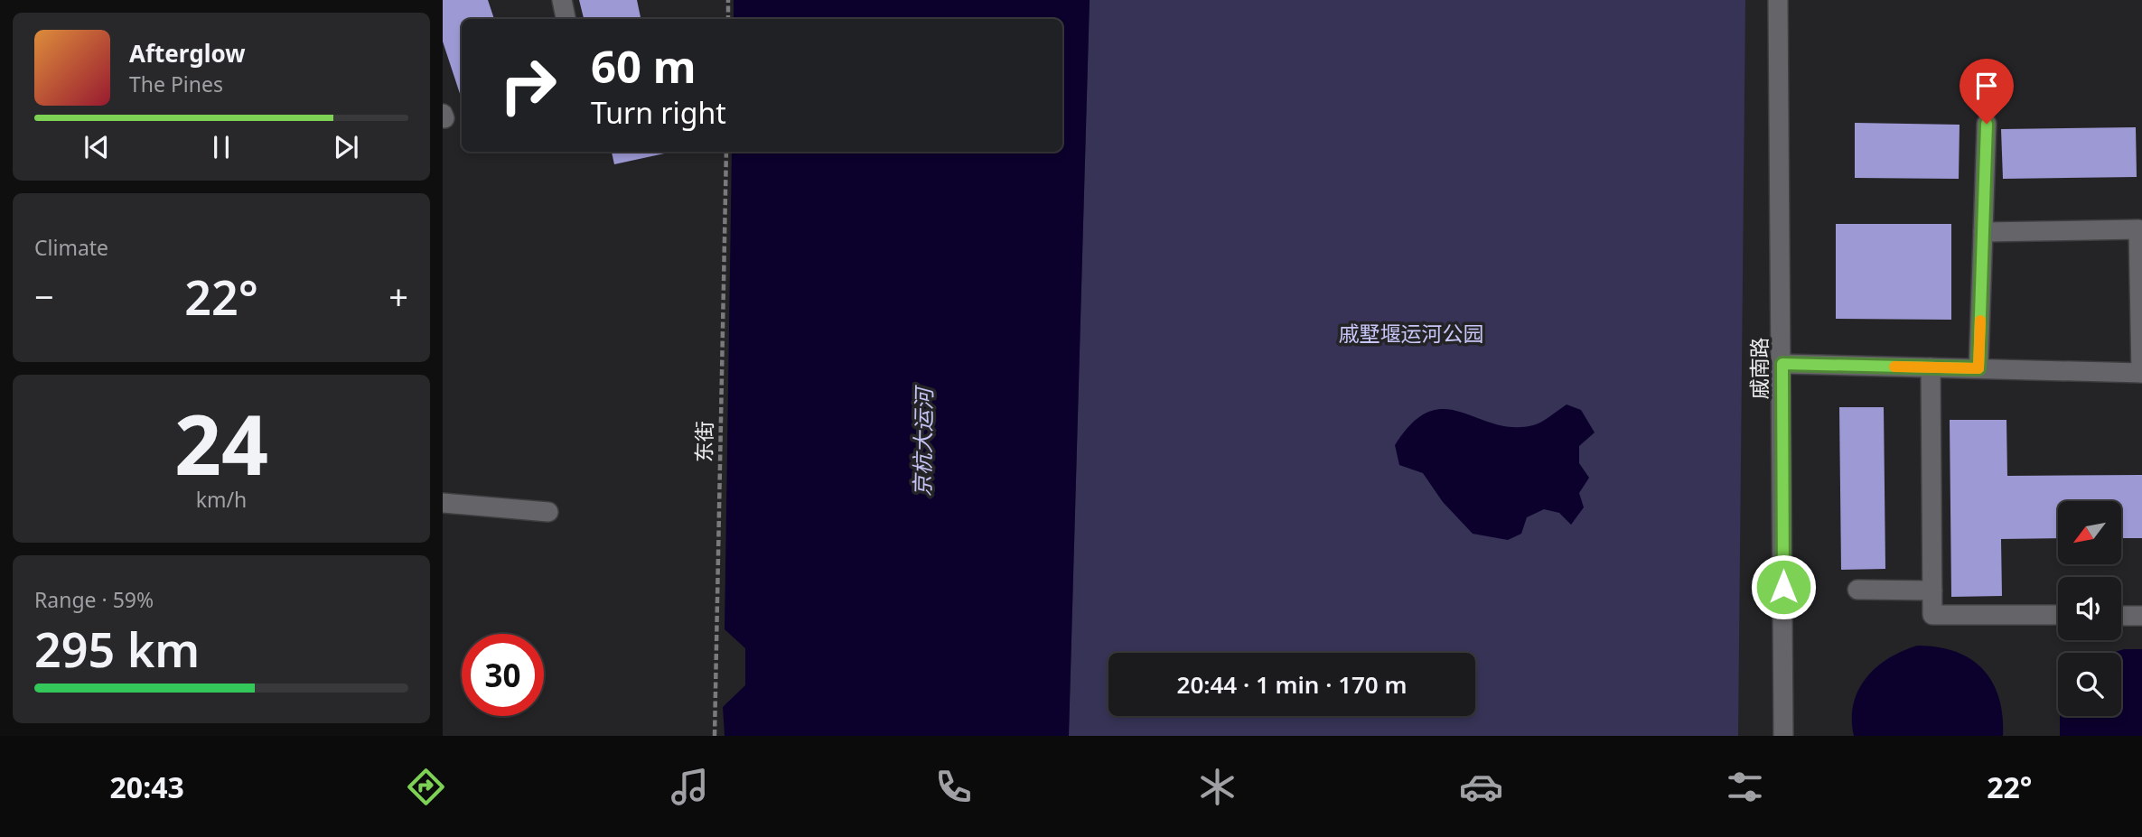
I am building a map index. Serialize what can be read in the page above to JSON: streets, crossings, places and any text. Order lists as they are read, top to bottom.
{
  "streets": {
    "street": ["戚南路"],
    "path": ["东街"]
  },
  "water": ["京杭大运河"],
  "parks": ["戚墅堰运河公园"],
  "north": "bottom left",
  "page": {
    "turn": ["60 m", "Turn right"],
    "song": ["Afterglow", "The Pines"],
    "tile": [
      "Climate",
      ["24", "km/h"],
      ["Range · 59%", "295 km"]
    ],
    "heat": ["−", "22°", "+"],
    "limit": "30",
    "trip": "20:44 · 1 min · 170 m",
    "tabs": ["20:43", "22°"]
  }
}
